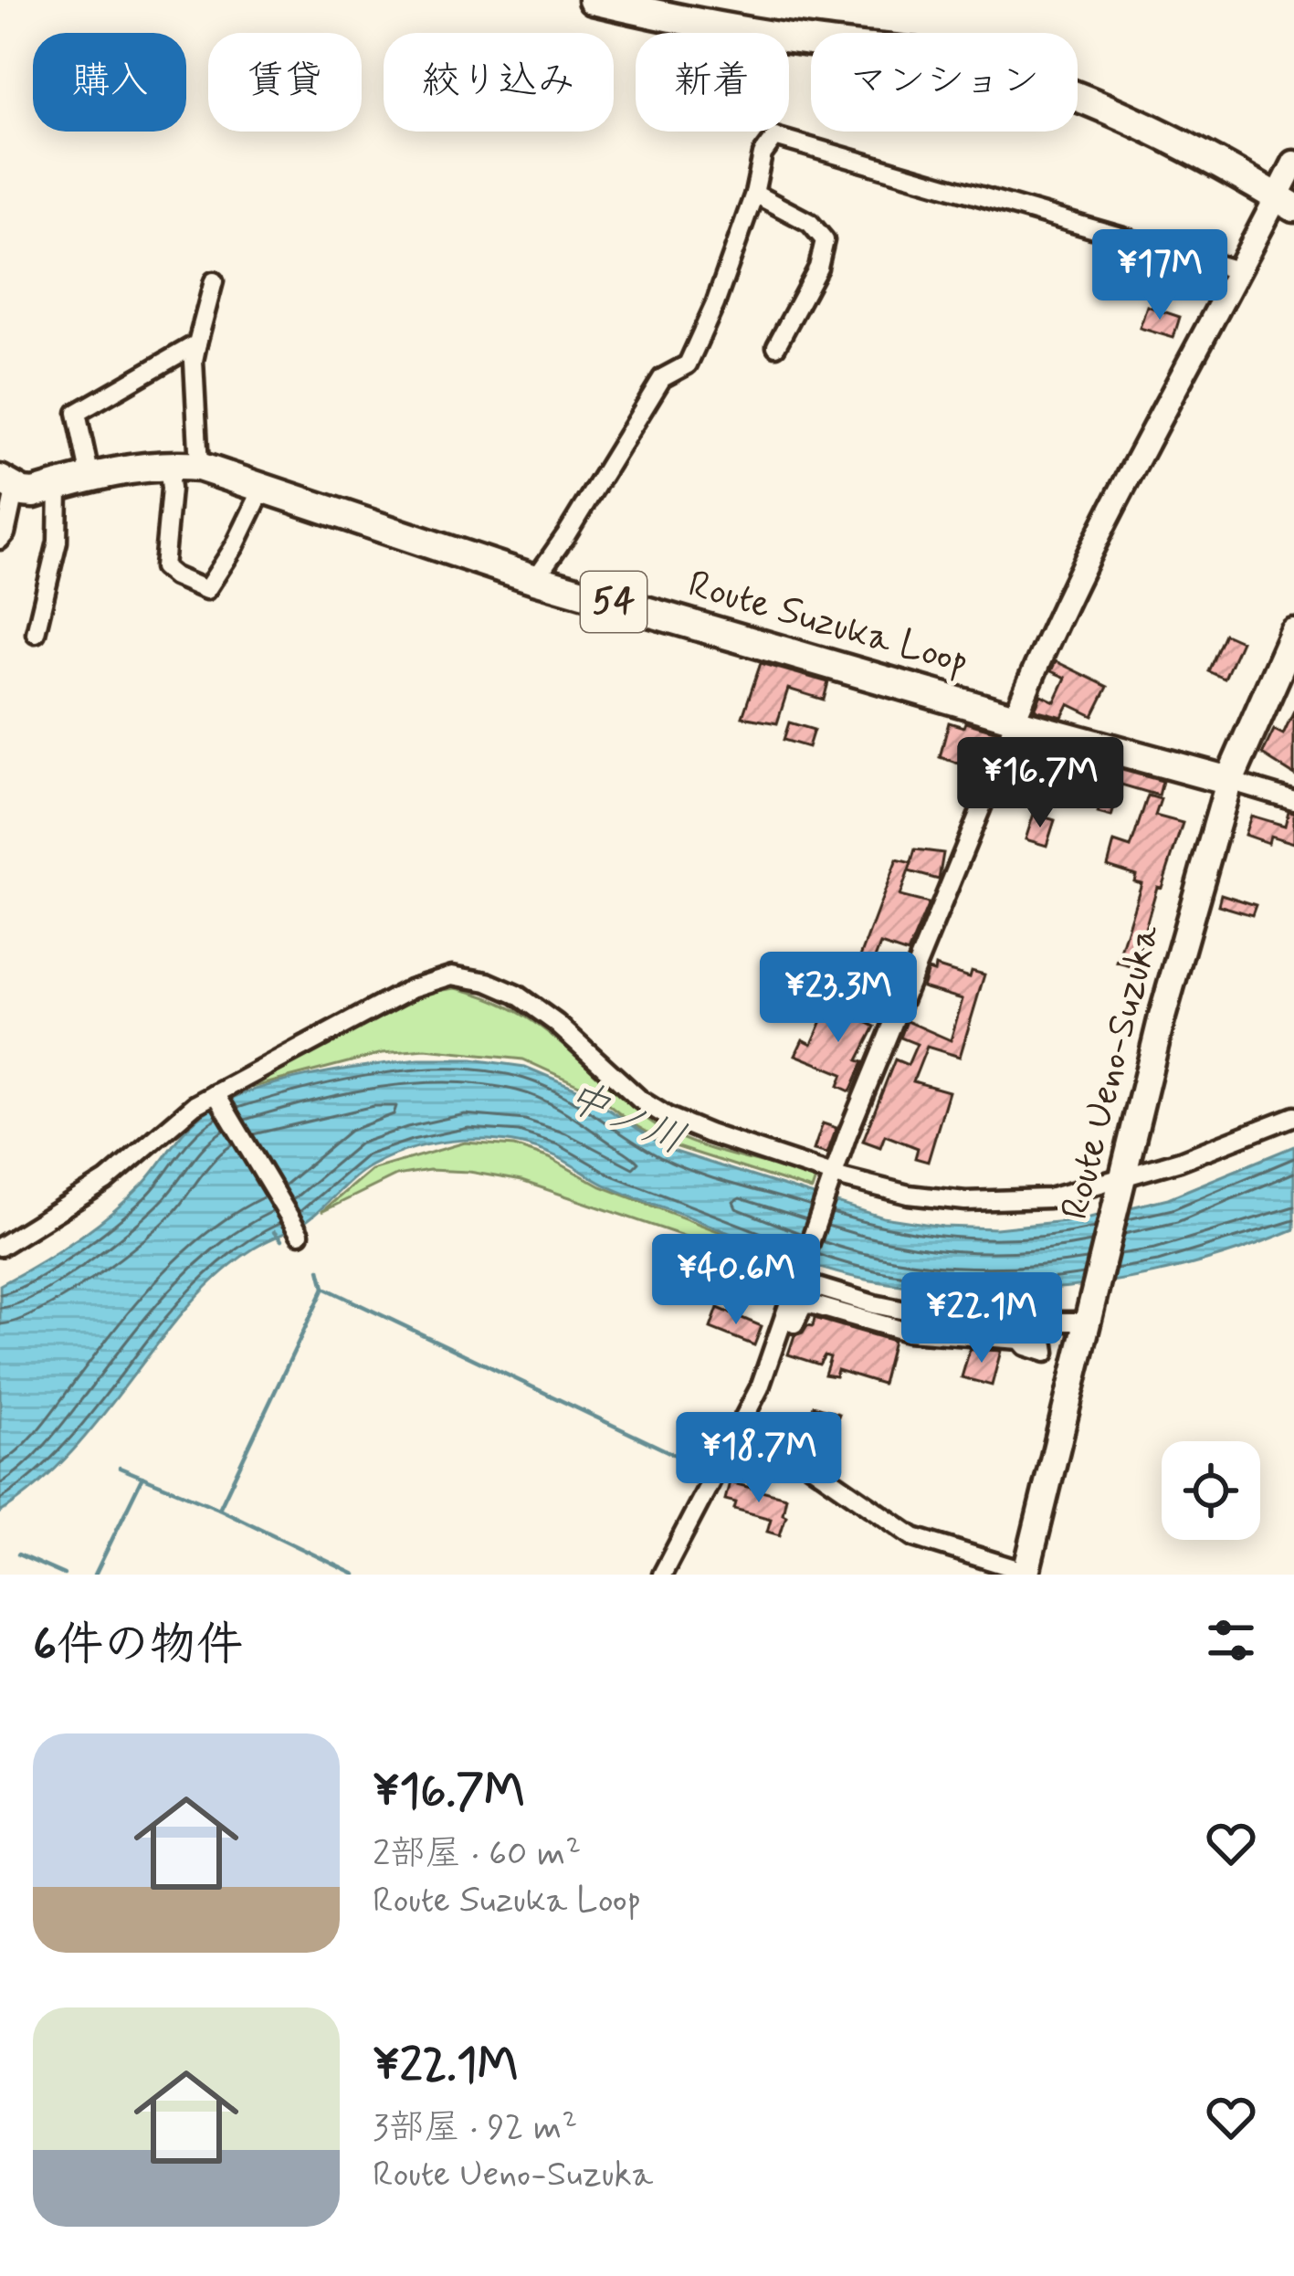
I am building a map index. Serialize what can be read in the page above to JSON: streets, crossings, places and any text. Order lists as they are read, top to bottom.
{
  "streets": {
    "main road": ["54", "Route Suzuka Loop", "Route Ueno-Suzuka"]
  },
  "crossings": [
    ["Route Suzuka Loop", "Route Ueno-Suzuka"]
  ],
  "water": ["中ノ川"],
  "page": {
    "chip": [
      "購入",
      "賃貸",
      "絞り込み",
      "新着",
      "マンション"
    ],
    "price": [
      "¥17M",
      "¥16.7M",
      "¥23.3M",
      "¥40.6M",
      "¥22.1M",
      "¥18.7M"
    ],
    "heading": "6件の物件",
    "list": [
      {
        "name": "¥16.7M",
        "note": "2部屋 · 60 m² · Route Suzuka Loop"
      },
      {
        "name": "¥22.1M",
        "note": "3部屋 · 92 m² · Route Ueno-Suzuka"
      }
    ]
  }
}
